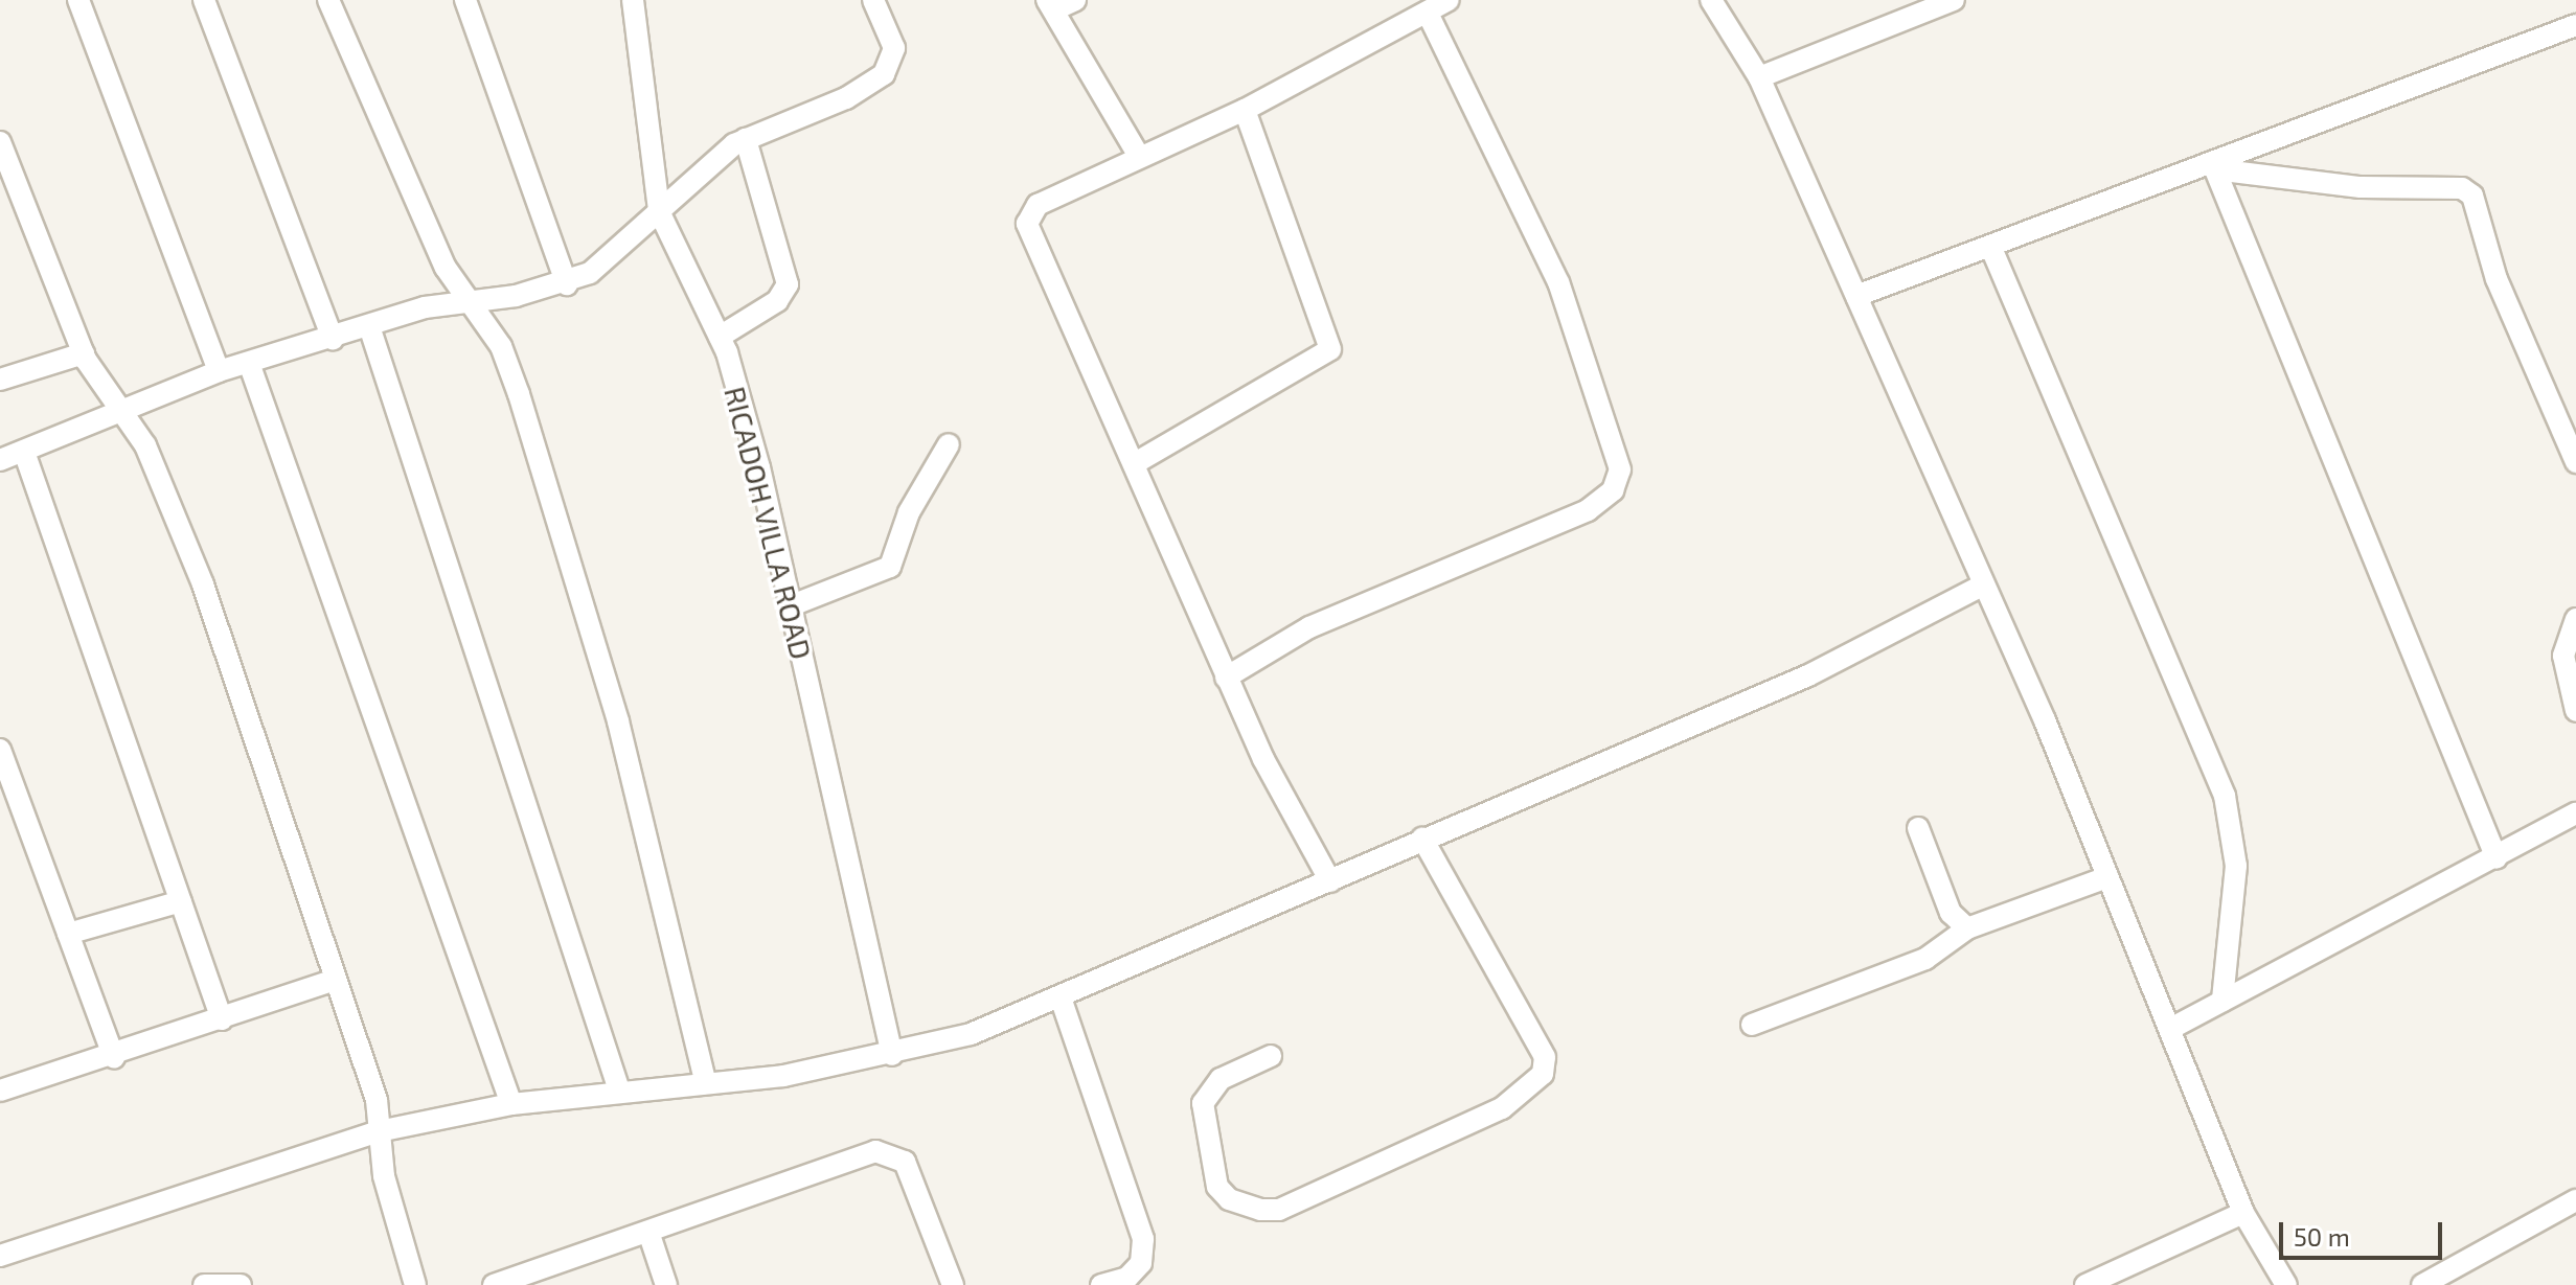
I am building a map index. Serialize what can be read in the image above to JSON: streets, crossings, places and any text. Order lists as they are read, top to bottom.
{
  "streets": {
    "street": ["RICADOH VILLA ROAD"]
  },
  "scale_bar": "50 m"
}
